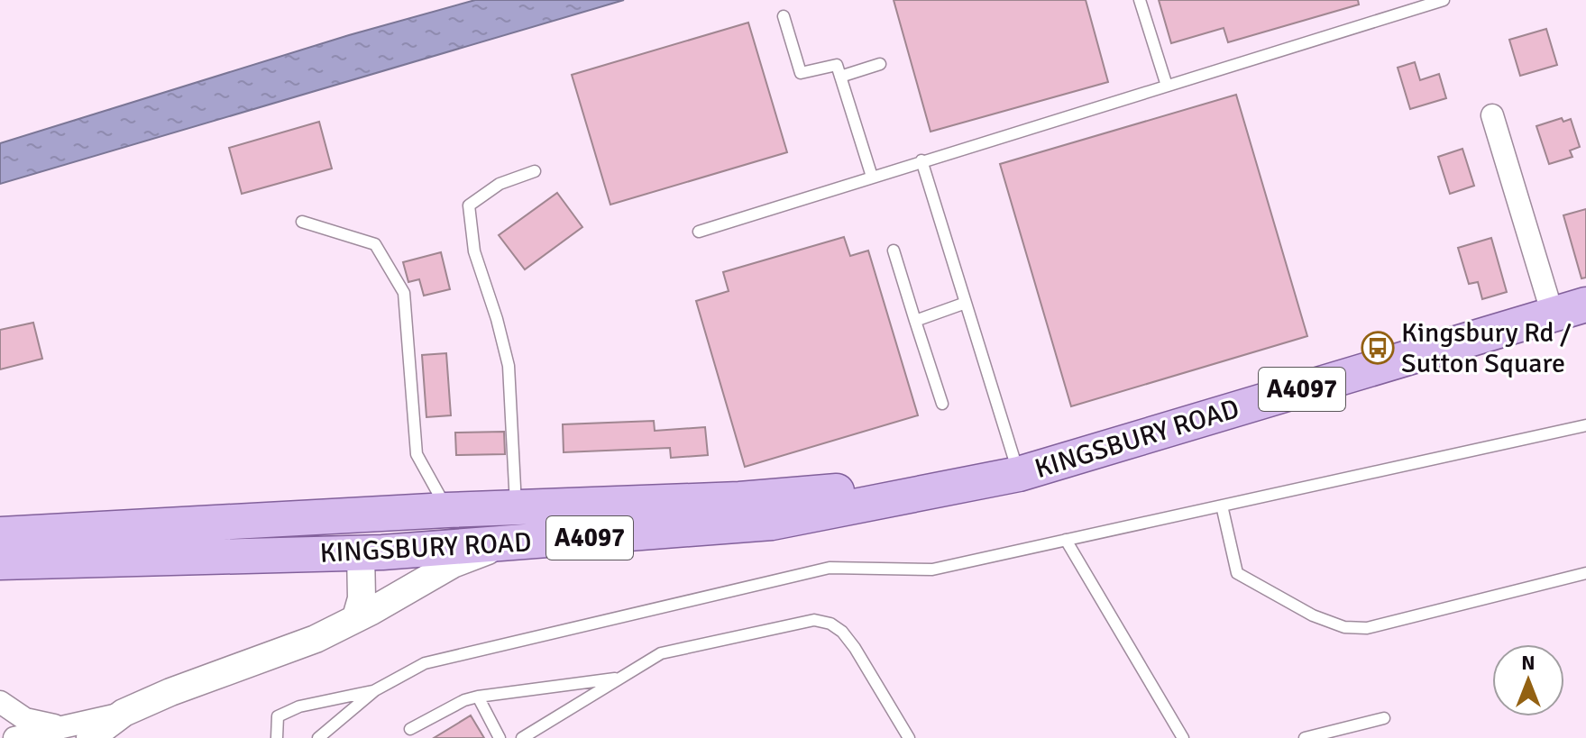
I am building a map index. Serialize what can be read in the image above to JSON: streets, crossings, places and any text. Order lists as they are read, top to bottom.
{
  "streets": {
    "main road": ["A4097", "KINGSBURY ROAD"]
  },
  "places": {
    "bus stop": ["Kingsbury Rd / Sutton Square"]
  },
  "north": "top"
}
